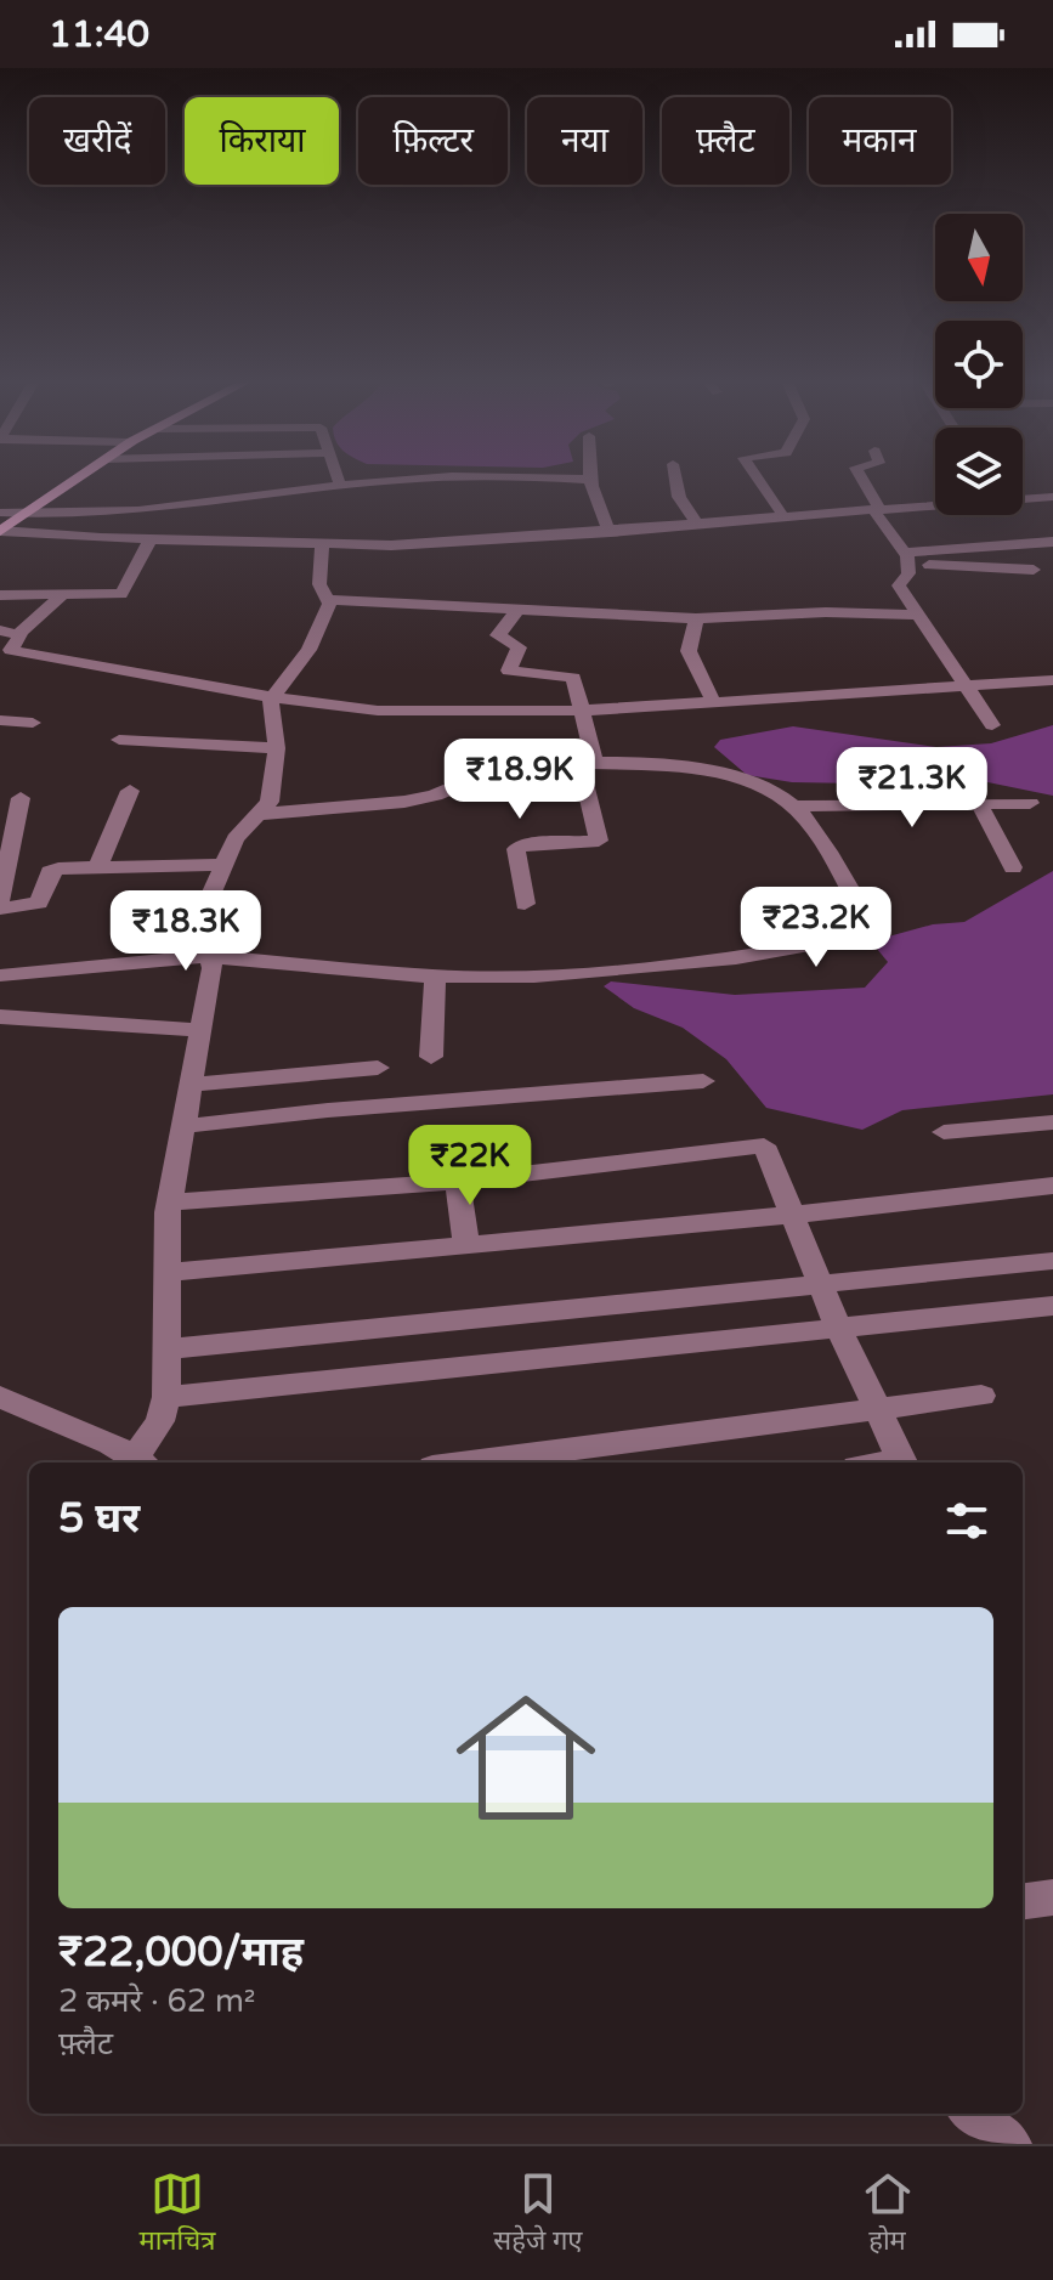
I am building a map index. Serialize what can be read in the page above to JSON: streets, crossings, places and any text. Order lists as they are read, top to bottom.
{
  "north": "bottom",
  "page": {
    "status": "11:40",
    "chip": [
      "खरीदें",
      "किराया",
      "फ़िल्टर",
      "नया",
      "फ़्लैट",
      "मकान"
    ],
    "price": [
      "₹18.9K",
      "₹21.3K",
      "₹23.2K",
      "₹18.3K",
      "₹22K"
    ],
    "heading": "5 घर",
    "list": [
      {
        "name": "₹22,000/माह",
        "note": "2 कमरे · 62 m² · फ़्लैट"
      }
    ],
    "tabs": ["मानचित्र", "सहेजे गए", "होम"]
  }
}
